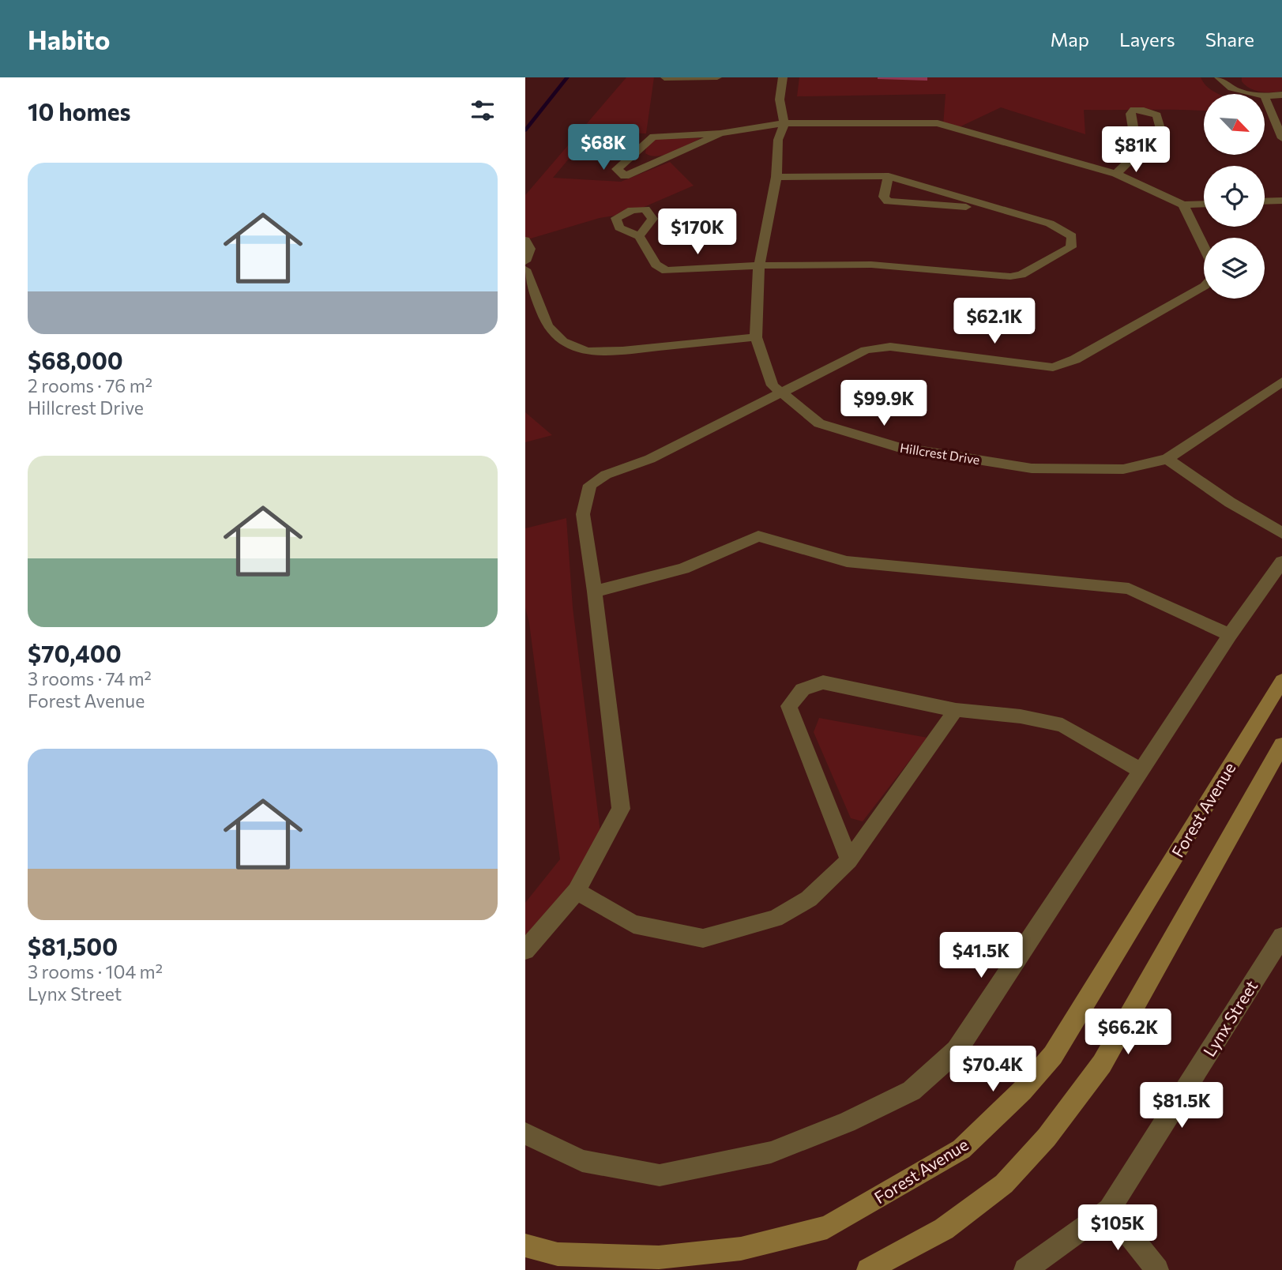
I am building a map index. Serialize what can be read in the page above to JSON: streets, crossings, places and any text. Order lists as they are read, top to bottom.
{
  "streets": {
    "street": ["Hillcrest Drive", "Forest Avenue", "Lynx Street"]
  },
  "north": "bottom right",
  "page": {
    "header": "Habito",
    "nav": ["Map", "Layers", "Share"],
    "heading": "10 homes",
    "price": [
      "$68K",
      "$81K",
      "$170K",
      "$62.1K",
      "$99.9K",
      "$41.5K",
      "$66.2K",
      "$70.4K",
      "$81.5K",
      "$105K"
    ],
    "list": [
      {
        "name": "$68,000",
        "note": "2 rooms · 76 m² · Hillcrest Drive"
      },
      {
        "name": "$70,400",
        "note": "3 rooms · 74 m² · Forest Avenue"
      },
      {
        "name": "$81,500",
        "note": "3 rooms · 104 m² · Lynx Street"
      }
    ]
  }
}
